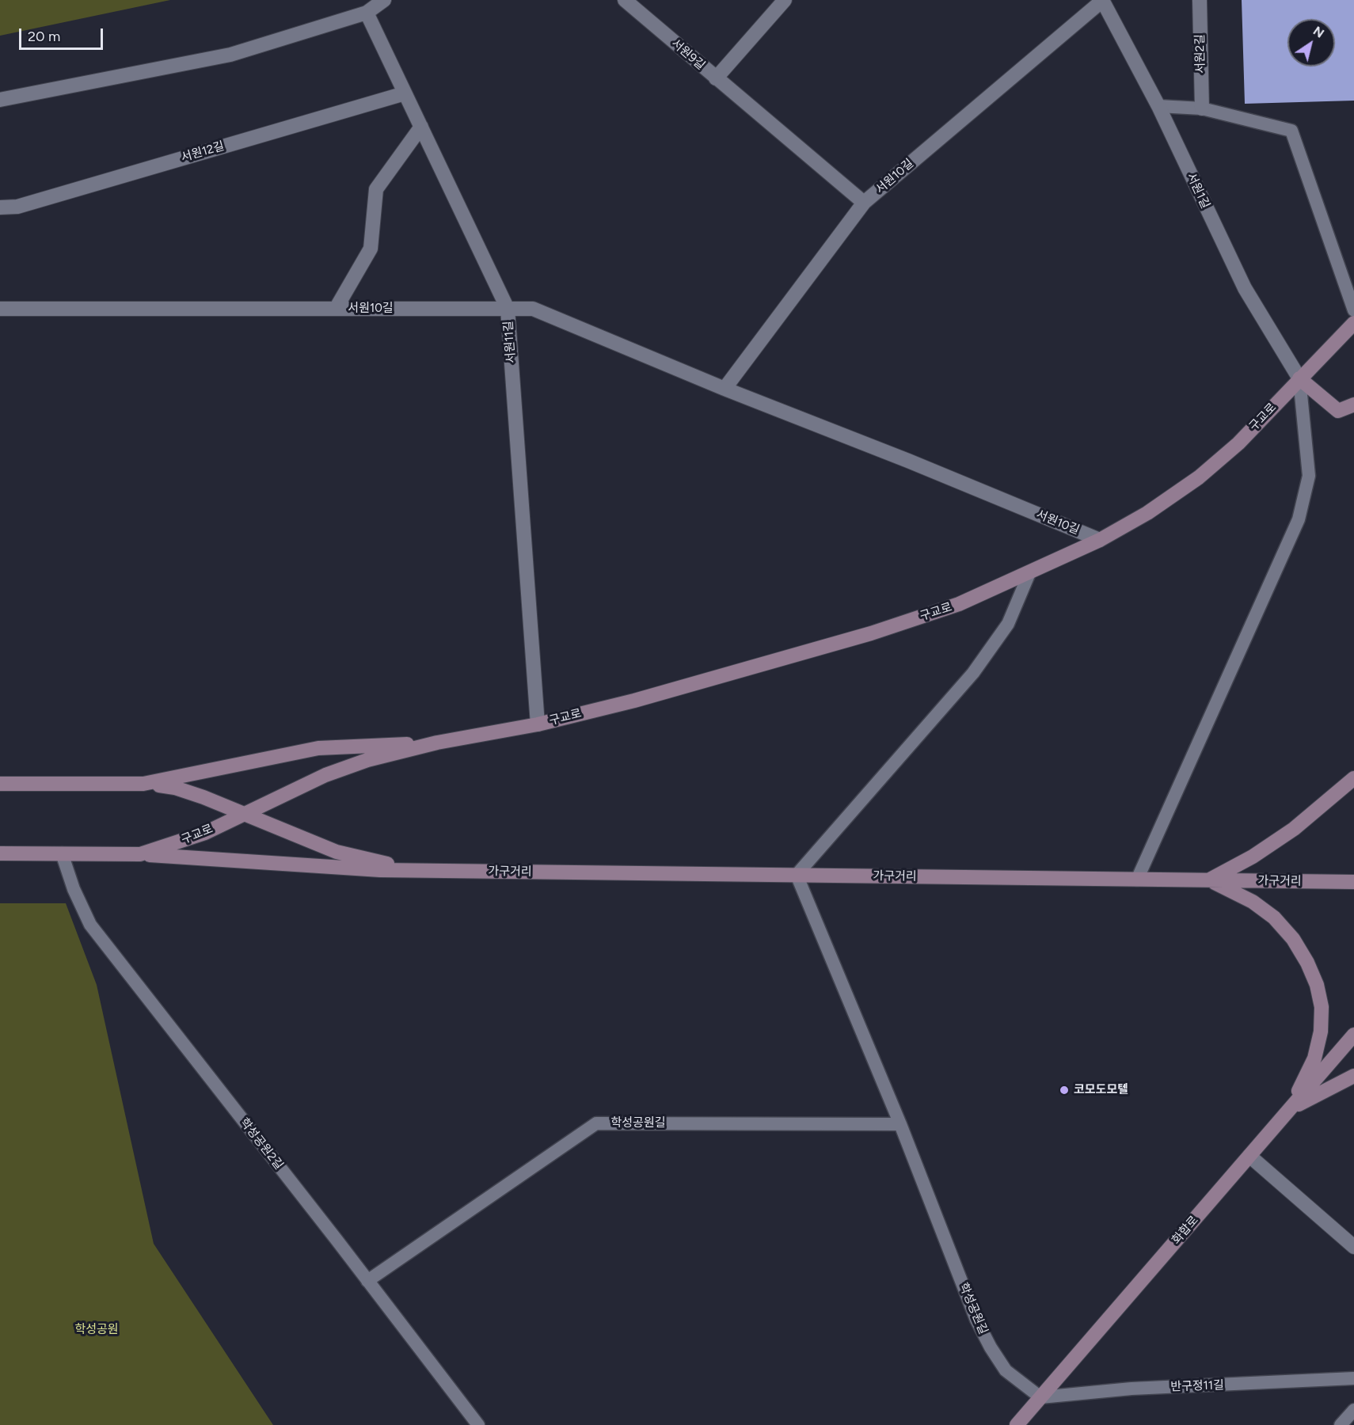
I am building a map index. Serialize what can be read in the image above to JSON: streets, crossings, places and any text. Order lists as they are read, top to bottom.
{
  "streets": {
    "main road": ["구교로", "가구거리", "화합로"],
    "street": [
      "서원2길",
      "서원9길",
      "서원12길",
      "서원10길",
      "서원1길",
      "서원11길"
    ],
    "lane": ["학성공원길", "학성공원2길", "반구정11길"]
  },
  "crossings": [
    ["서원12길", "서원11길"],
    ["서원10길", "서원1길"],
    ["서원10길", "서원11길"],
    ["서원10길", "구교로"],
    ["서원1길", "구교로"],
    ["서원11길", "구교로"],
    ["구교로", "학성공원2길"],
    ["가구거리", "학성공원길"],
    ["학성공원길", "학성공원2길"],
    ["학성공원길", "화합로"],
    ["학성공원길", "반구정11길"],
    ["화합로", "반구정11길"]
  ],
  "parks": ["학성공원"],
  "places": ["코모도모텔"],
  "scale_bar": "20 m",
  "north": "top right"
}
